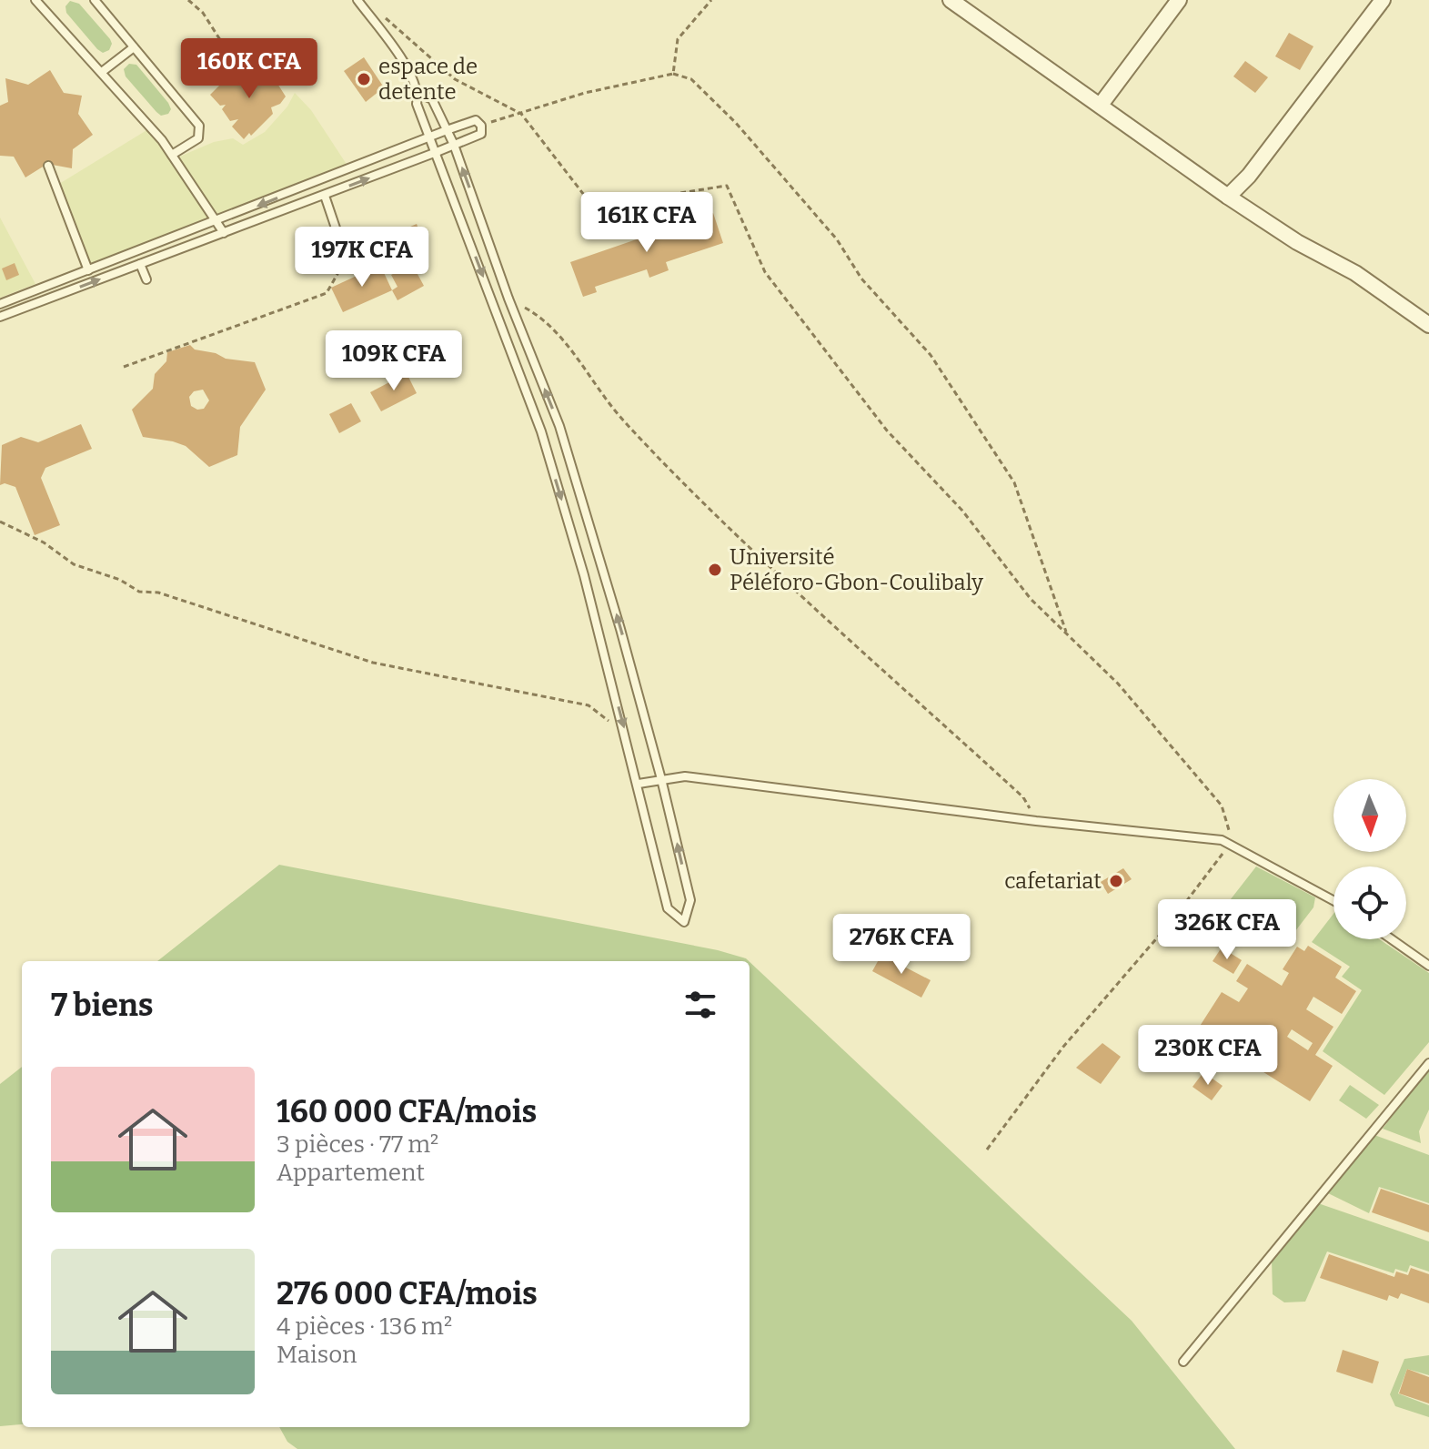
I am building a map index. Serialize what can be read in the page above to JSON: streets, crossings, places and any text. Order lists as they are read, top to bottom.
{
  "places": ["espace de detente", "Université Péléforo-Gbon-Coulibaly", "cafetariat"],
  "north": "bottom",
  "page": {
    "price": [
      "160K CFA",
      "161K CFA",
      "197K CFA",
      "109K CFA",
      "326K CFA",
      "276K CFA",
      "230K CFA"
    ],
    "heading": "7 biens",
    "list": [
      {
        "name": "160 000 CFA/mois",
        "note": "3 pièces · 77 m² · Appartement"
      },
      {
        "name": "276 000 CFA/mois",
        "note": "4 pièces · 136 m² · Maison"
      }
    ]
  }
}
